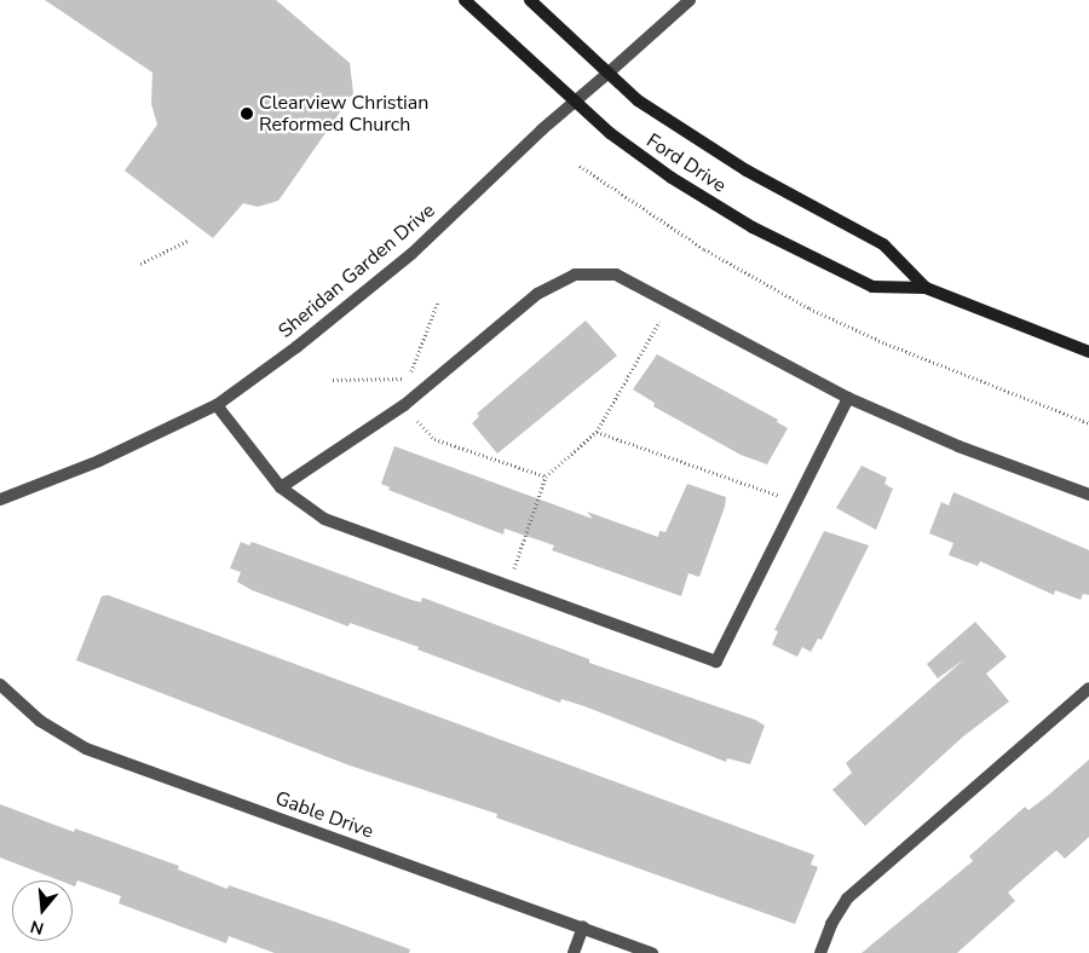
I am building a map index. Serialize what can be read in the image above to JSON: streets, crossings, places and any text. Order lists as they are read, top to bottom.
{
  "streets": {
    "main road": ["Ford Drive"],
    "street": ["Sheridan Garden Drive", "Gable Drive"]
  },
  "crossings": [
    ["Ford Drive", "Sheridan Garden Drive"]
  ],
  "places": ["Clearview Christian Reformed Church"],
  "north": "bottom"
}
